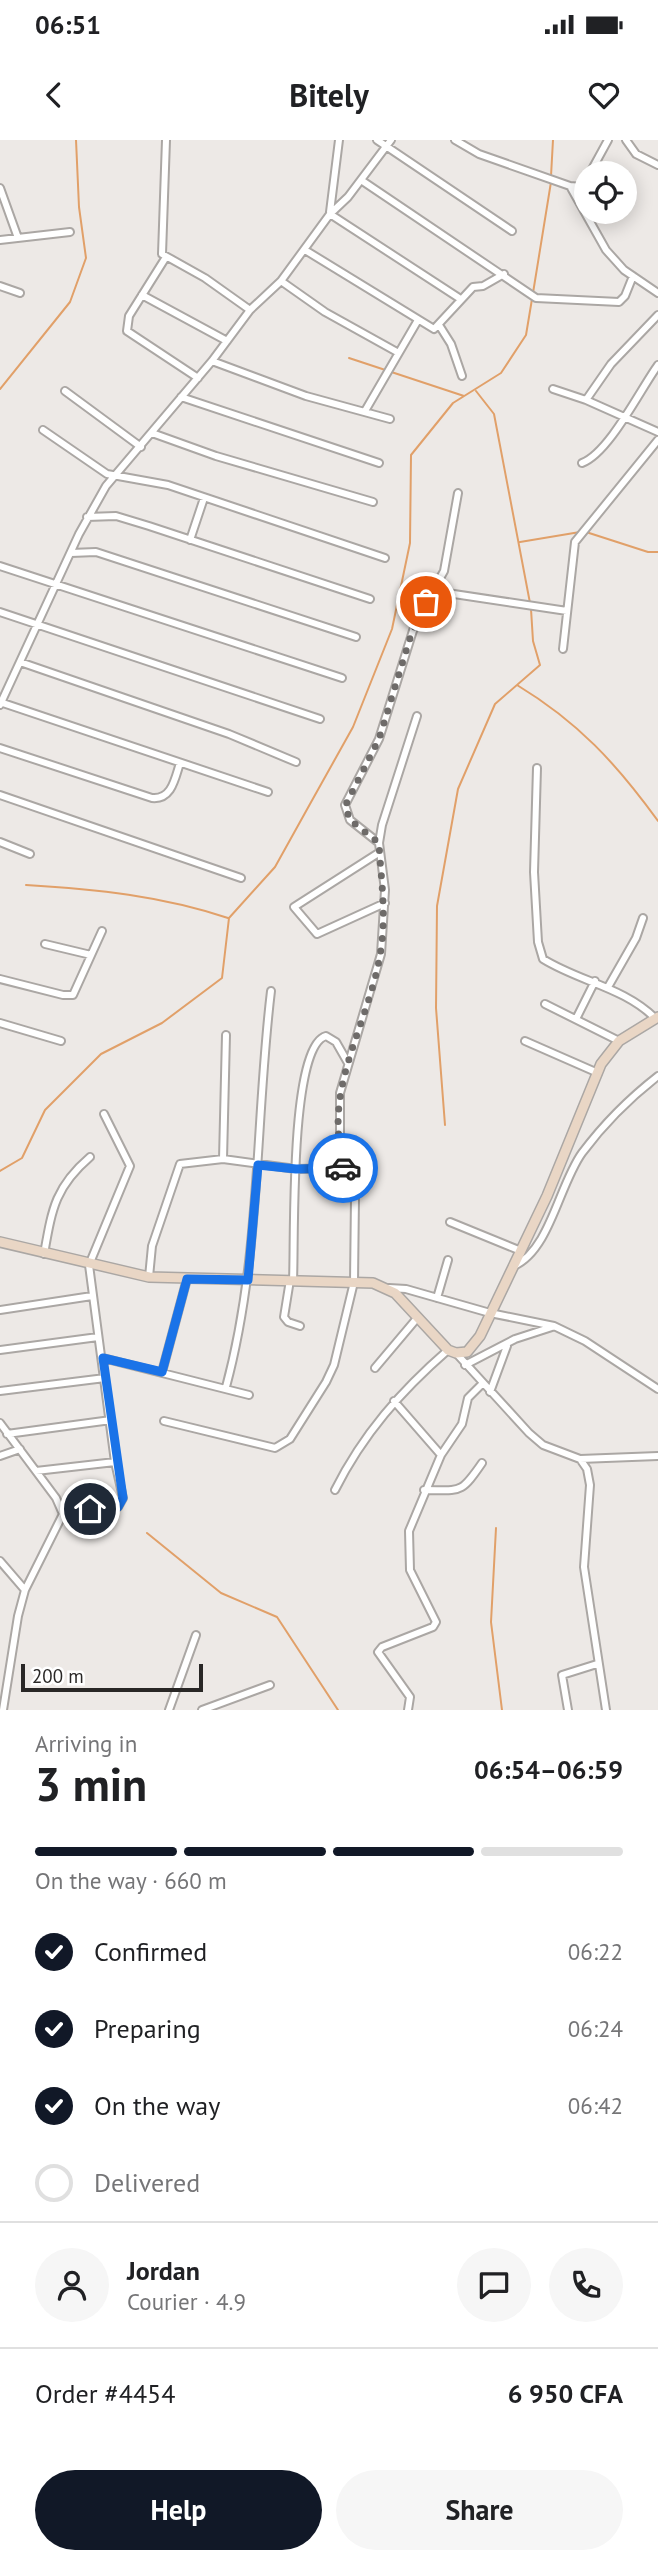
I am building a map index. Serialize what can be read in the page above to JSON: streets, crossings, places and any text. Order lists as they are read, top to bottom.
{
  "scale_bar": "200 m",
  "page": {
    "status": "06:51",
    "header": "Bitely",
    "scale": "200 m",
    "heading": ["3 min", "Arriving in", "06:54–06:59"],
    "panel": [
      "Jordan",
      "Courier · 4.9",
      "Order #4454",
      "6 950 CFA"
    ],
    "bar": "On the way · 660 m",
    "list": [
      ["Confirmed", "06:22"],
      ["Preparing", "06:24"],
      ["On the way", "06:42"],
      "Delivered"
    ],
    "buttons": ["Help", "Share"]
  }
}
